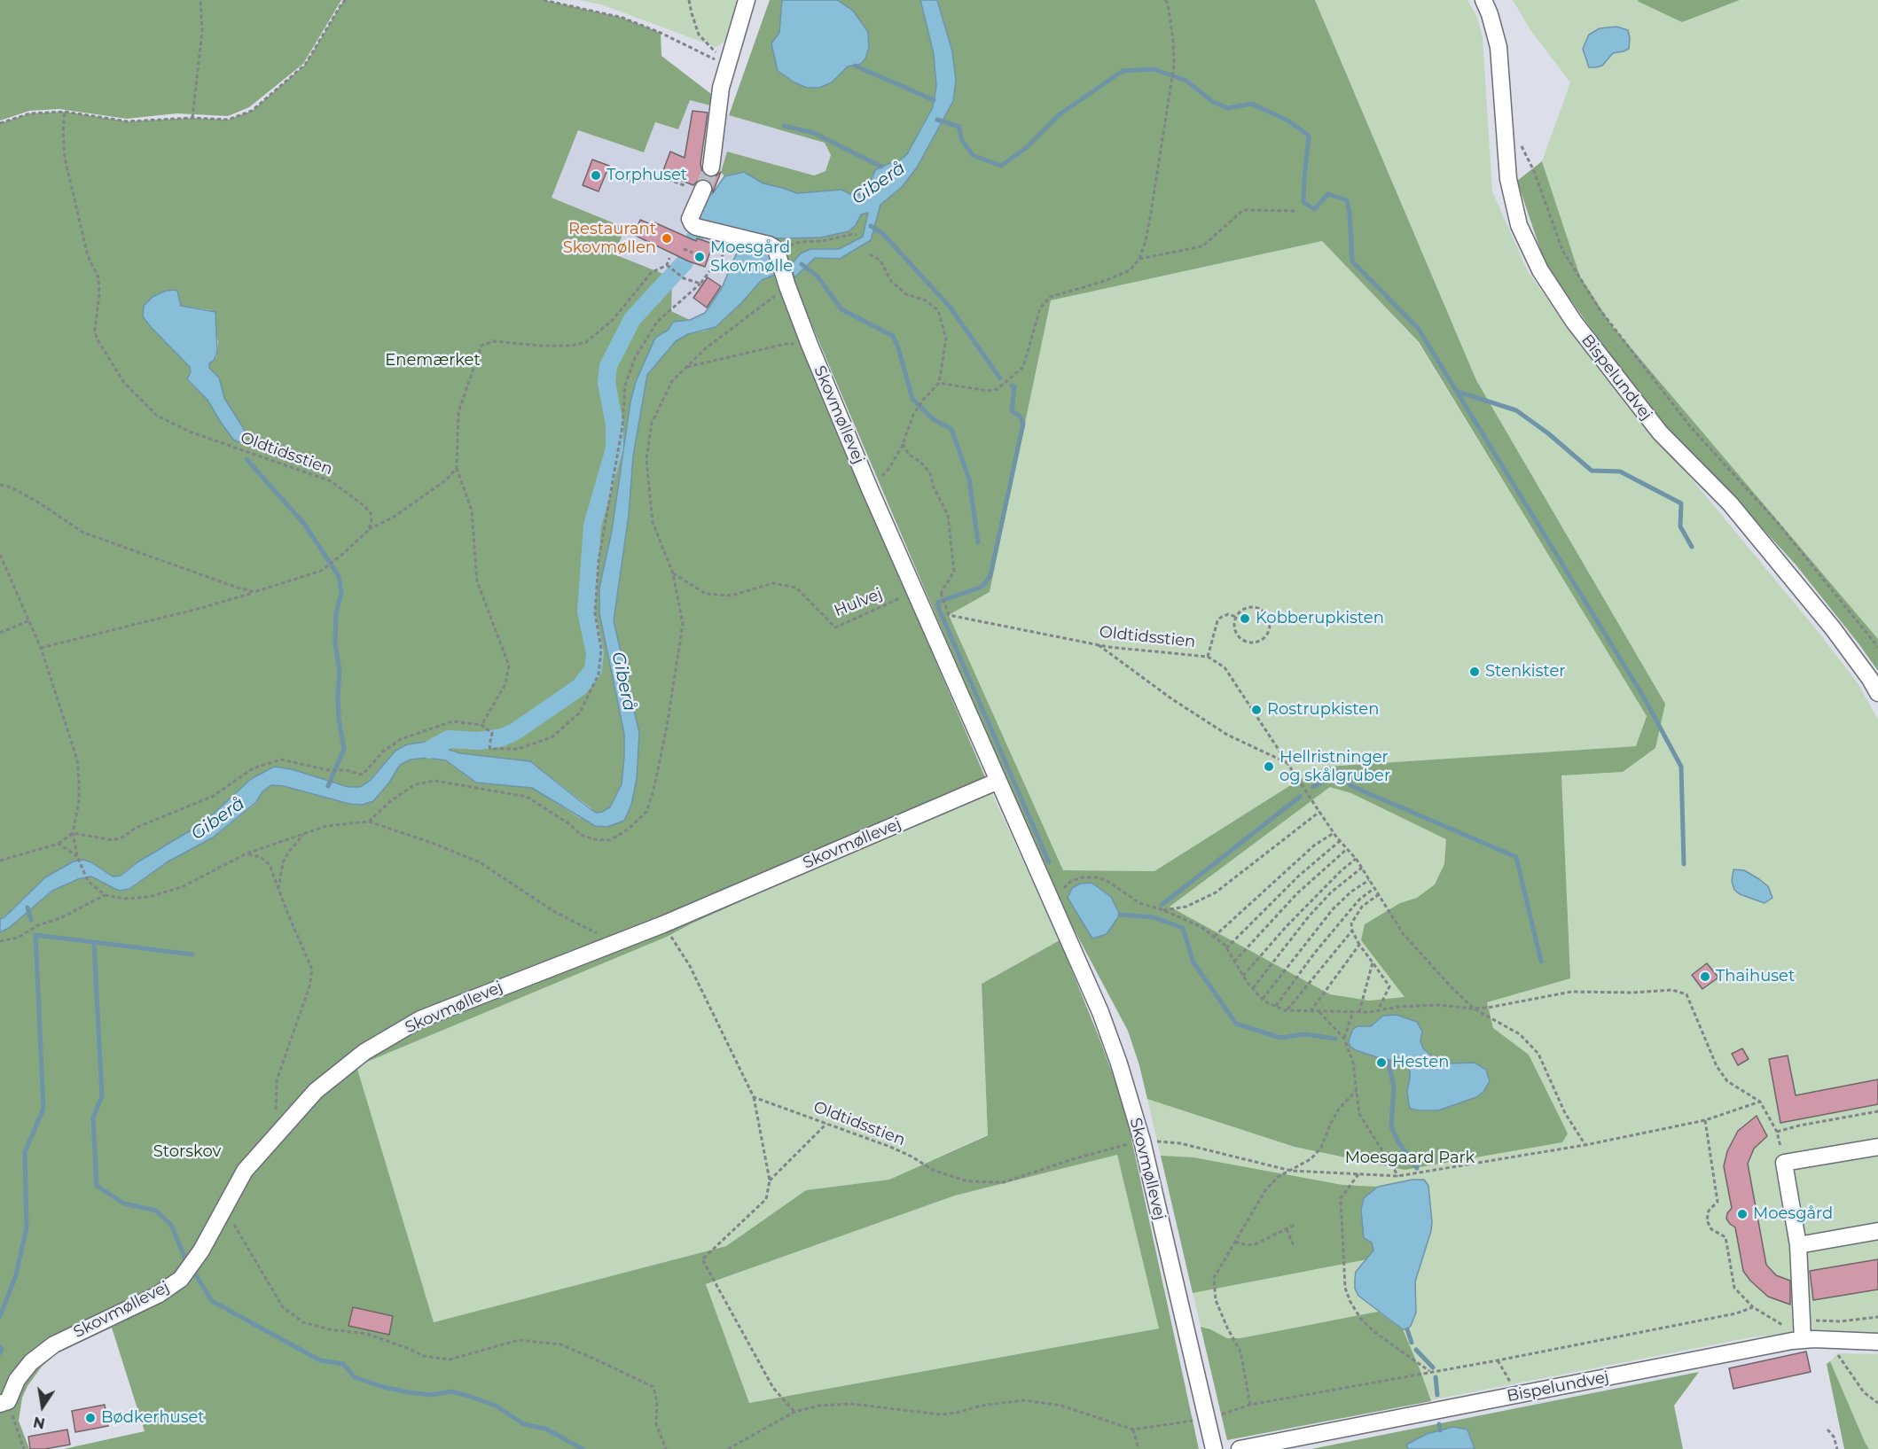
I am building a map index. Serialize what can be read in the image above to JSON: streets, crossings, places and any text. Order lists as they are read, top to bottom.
{
  "streets": {
    "street": ["Bispelundvej", "Skovmøllevej"],
    "path": ["Oldtidsstien", "Hulvej"]
  },
  "crossings": [
    ["Skovmøllevej", "Oldtidsstien"],
    ["Skovmøllevej", "Hulvej"]
  ],
  "water": ["Giberå"],
  "parks": ["Enemærket", "Storskov", "Moesgaard Park"],
  "places": [
    "Torphuset",
    "Restaurant Skovmøllen",
    "Moesgård Skovmølle",
    "Kobberupkisten",
    "Stenkister",
    "Rostrupkisten",
    "Hellristninger og skålgruber",
    "Thaihuset",
    "Hesten",
    "Moesgård",
    "Bødkerhuset"
  ],
  "north": "bottom"
}
